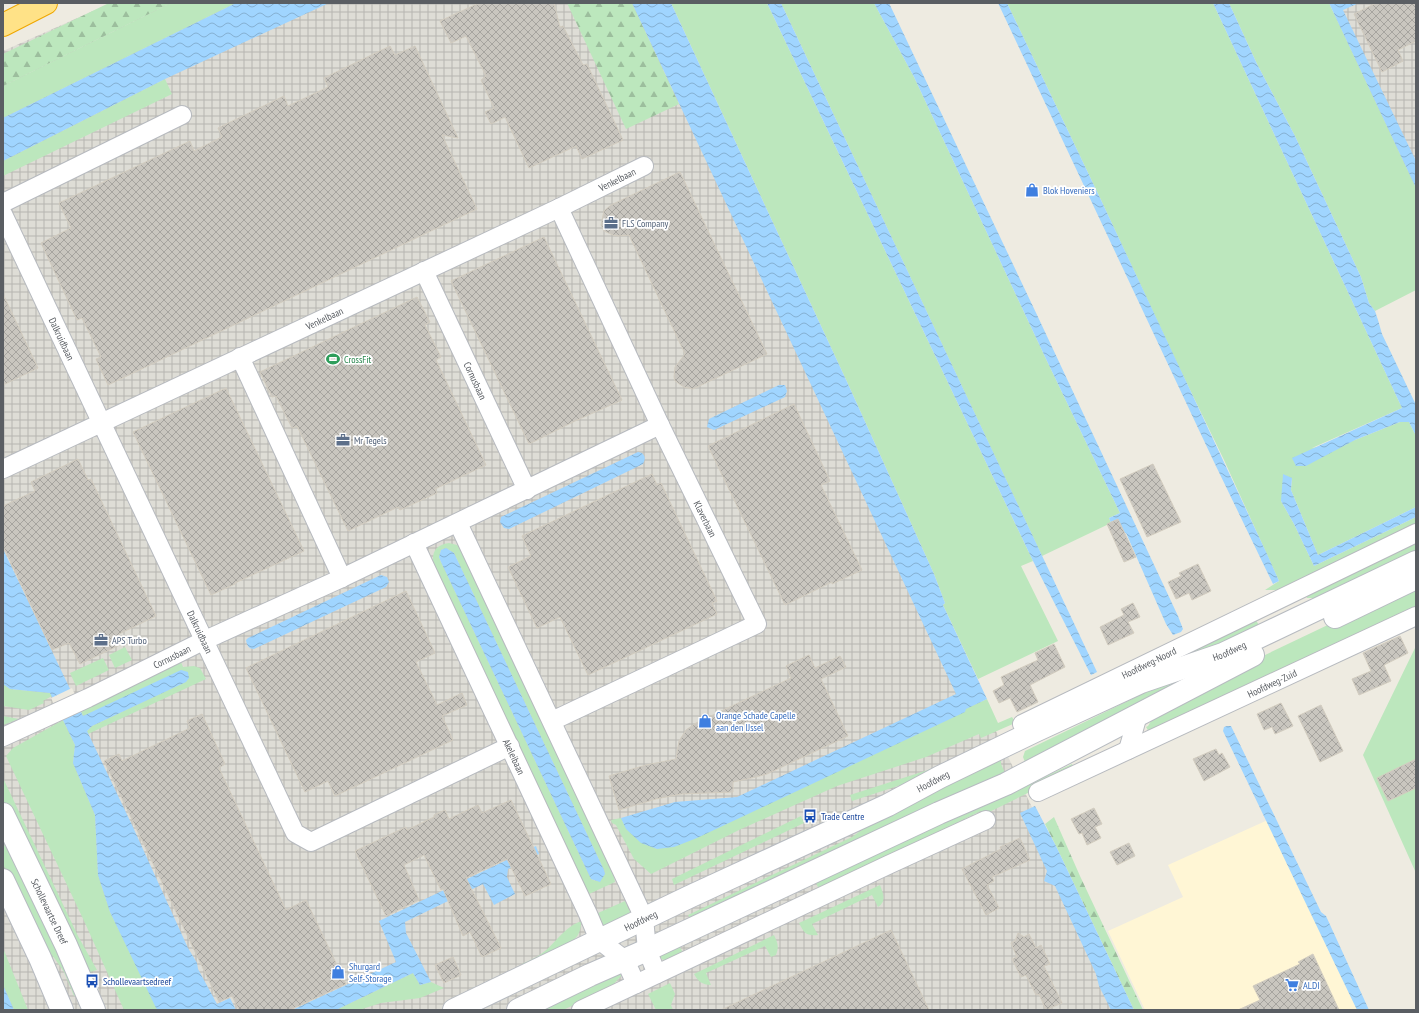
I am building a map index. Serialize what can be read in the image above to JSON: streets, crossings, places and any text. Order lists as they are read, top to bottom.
{
  "streets": {
    "main road": ["Hoofdweg", "Schollevaartse Dreef"],
    "street": [
      "Venkelbaan",
      "Dalkruidbaan",
      "Cornusbaan",
      "Klaverbaan",
      "Hoofdweg-Noord",
      "Hoofdweg-Zuid",
      "Akeleibaan"
    ]
  },
  "crossings": [
    ["Venkelbaan", "Dalkruidbaan"],
    ["Venkelbaan", "Cornusbaan"],
    ["Venkelbaan", "Klaverbaan"],
    ["Dalkruidbaan", "Cornusbaan"],
    ["Dalkruidbaan", "Akeleibaan"],
    ["Cornusbaan", "Klaverbaan"],
    ["Cornusbaan", "Akeleibaan"],
    ["Hoofdweg", "Hoofdweg-Noord"],
    ["Hoofdweg", "Akeleibaan"]
  ],
  "places": {
    "shop": ["Blok Hoveniers", "Orange Schade Capelle aan den IJssel", "Shurgard Self-Storage"],
    "office": ["FLS Company", "Mr Tegels", "APS Turbo"],
    "sports": ["CrossFit"],
    "bus stop": ["Trade Centre", "Schollevaartsedreef"],
    "supermarket": ["ALDI"]
  }
}
